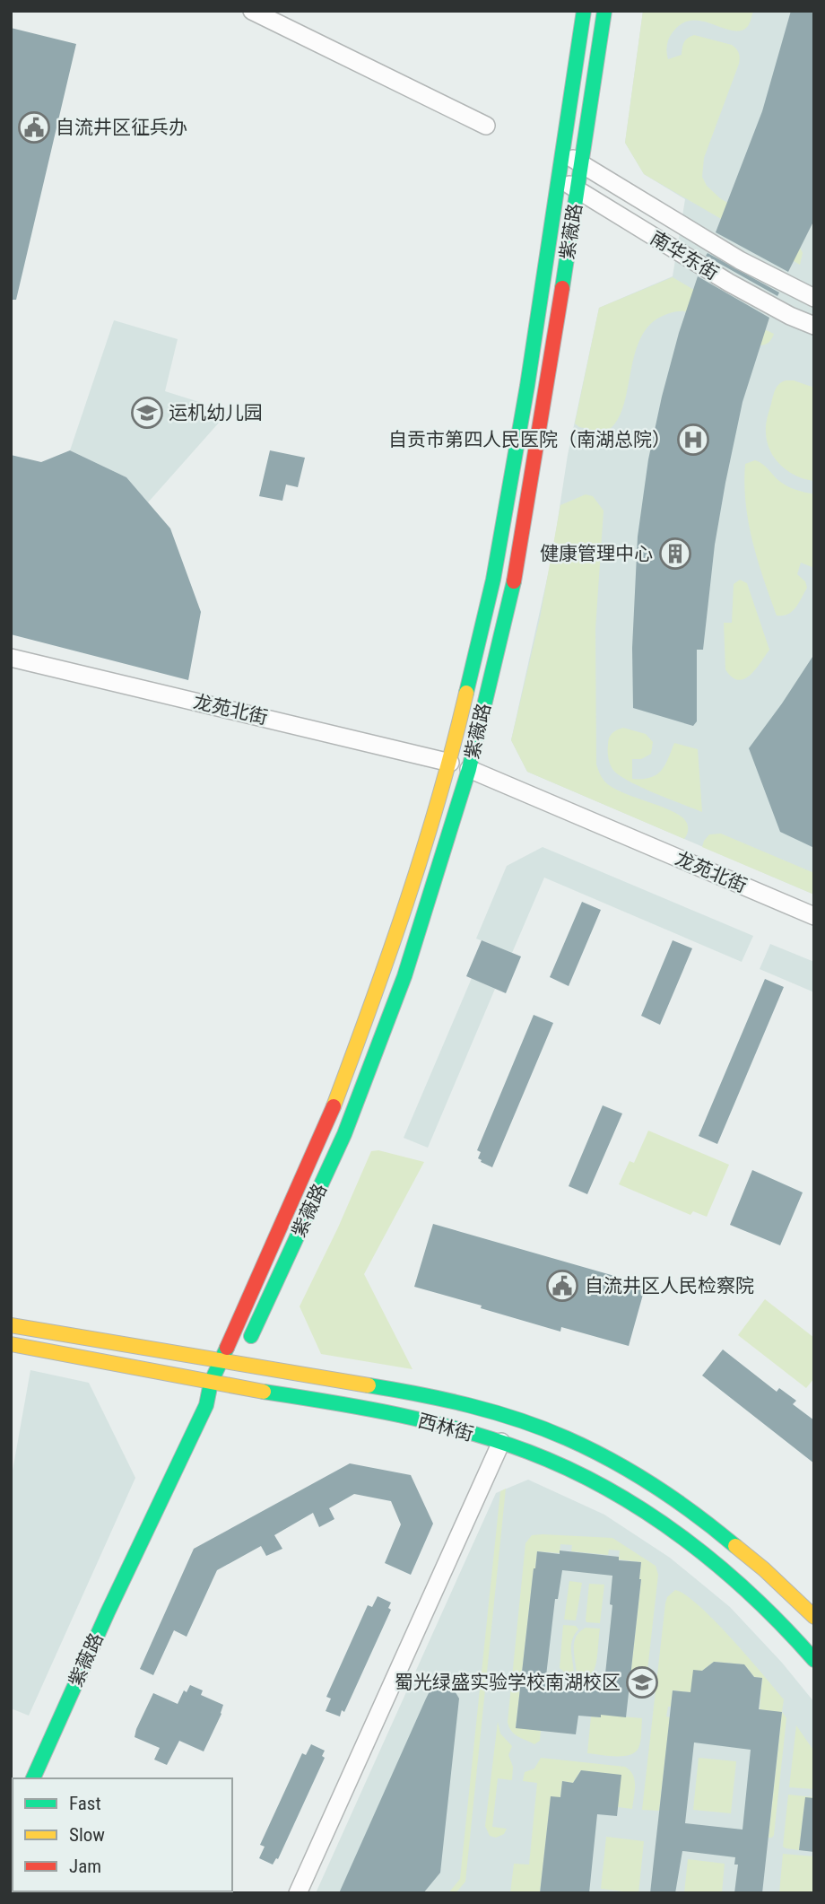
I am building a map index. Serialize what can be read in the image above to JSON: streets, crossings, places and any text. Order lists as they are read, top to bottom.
{
  "streets": {
    "main road": ["紫薇路", "西林街"],
    "street": ["南华东街", "龙苑北街"]
  },
  "crossings": [
    ["紫薇路", "南华东街"],
    ["紫薇路", "龙苑北街"],
    ["紫薇路", "西林街"]
  ],
  "places": {
    "public building": ["自流井区征兵办", "自流井区人民检察院"],
    "school or university": ["运机幼儿园", "蜀光绿盛实验学校南湖校区"],
    "hospital": ["自贡市第四人民医院（南湖总院）"],
    "building": ["健康管理中心"]
  },
  "legend": ["Fast", "Slow", "Jam"]
}
